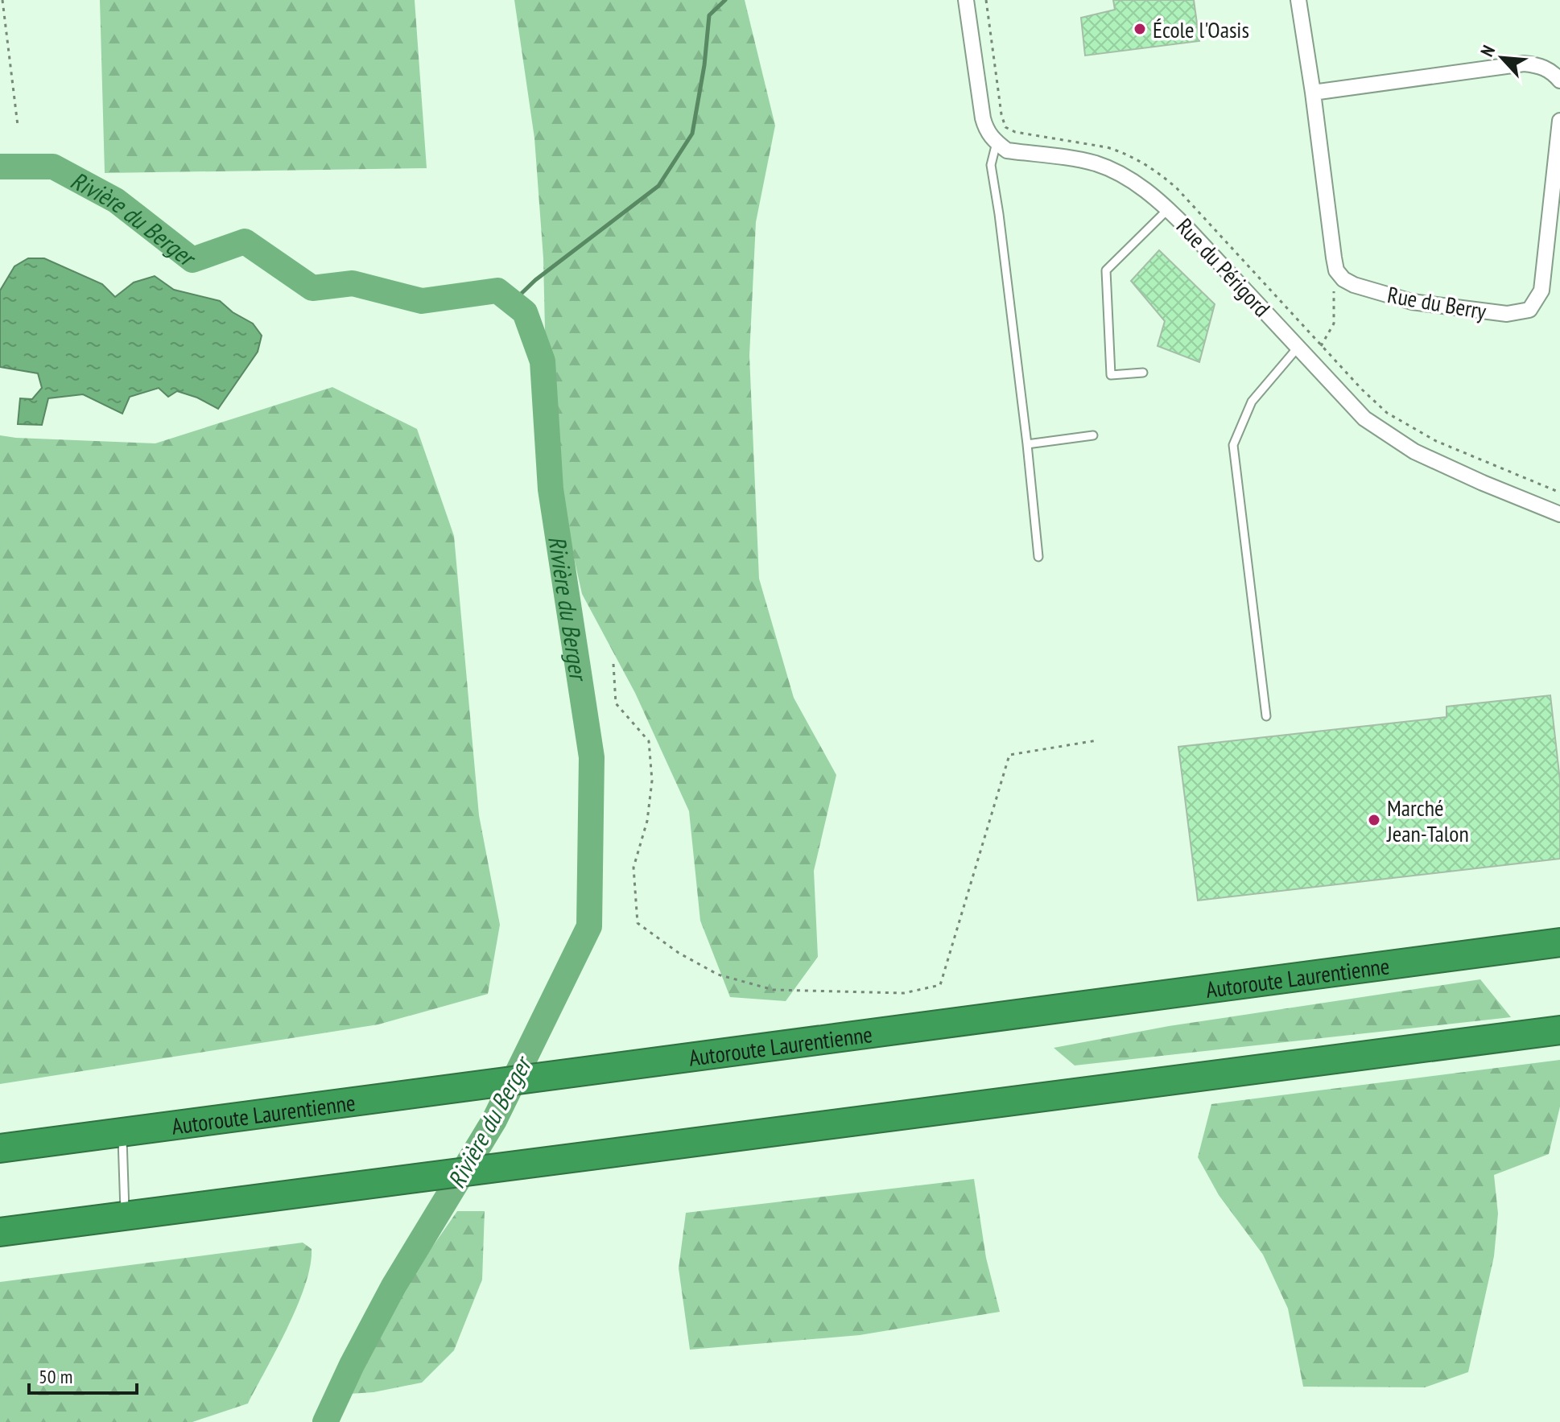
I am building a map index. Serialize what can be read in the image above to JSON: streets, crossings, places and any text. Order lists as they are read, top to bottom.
{
  "streets": {
    "highway": ["Autoroute Laurentienne"],
    "street": ["Rue du Périgord", "Rue du Berry"]
  },
  "water": ["Rivière du Berger"],
  "places": ["École l'Oasis", "Marché Jean-Talon"],
  "scale_bar": "50 m",
  "north": "top left"
}
